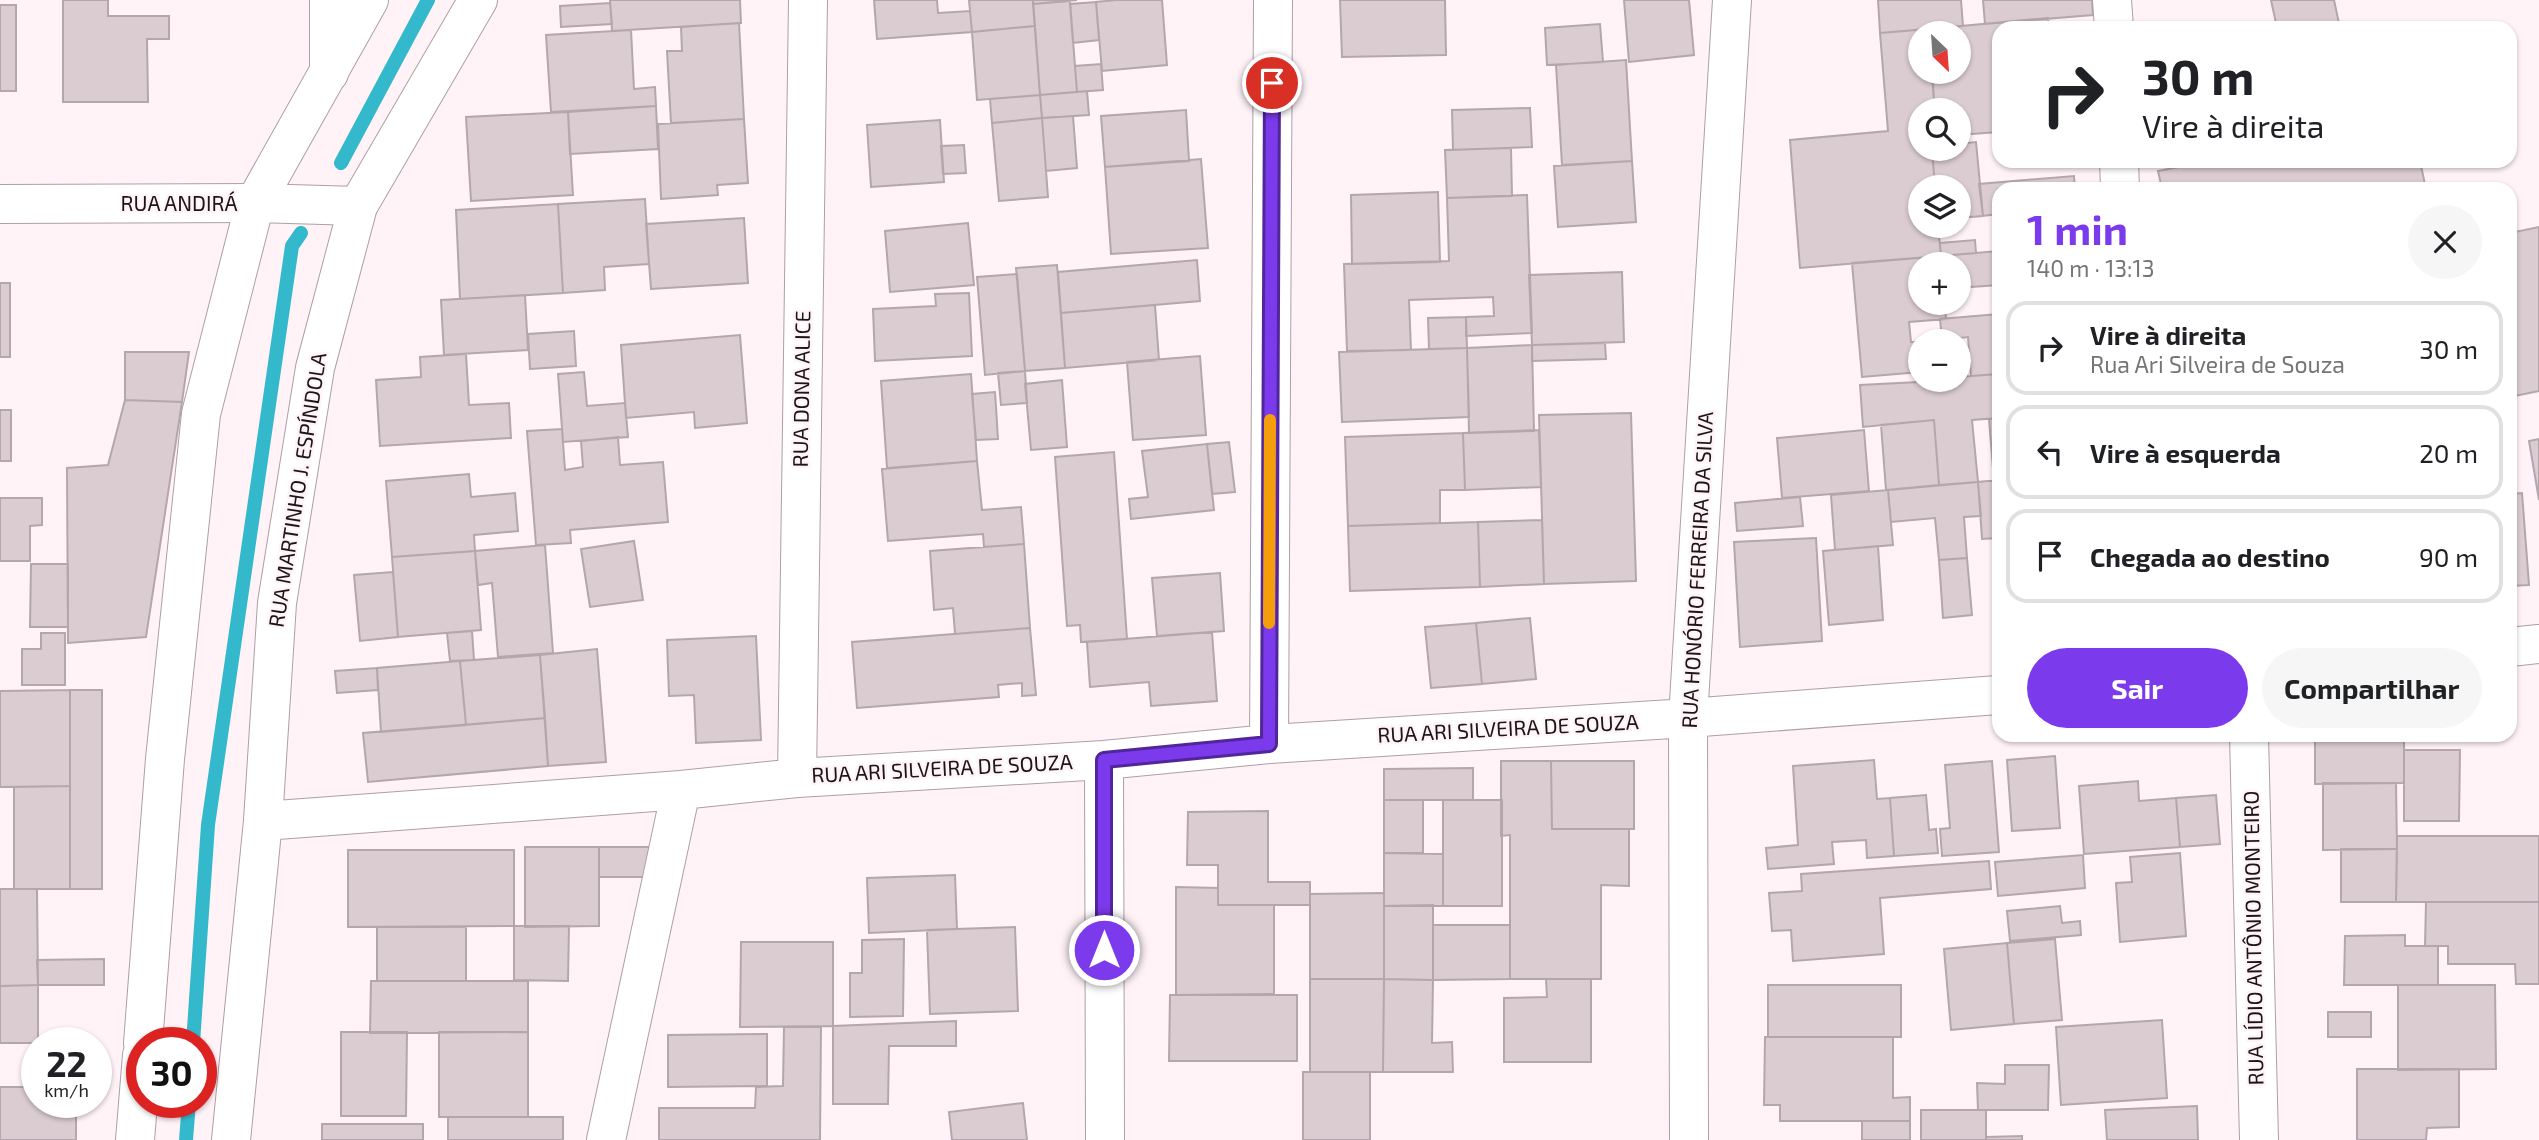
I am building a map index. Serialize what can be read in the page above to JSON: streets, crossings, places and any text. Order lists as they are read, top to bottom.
{
  "streets": {
    "street": [
      "RUA ANDIRÁ",
      "RUA DONA ALICE",
      "RUA MARTINHO J. ESPÍNDOLA",
      "RUA HONÓRIO FERREIRA DA SILVA",
      "RUA ARI SILVEIRA DE SOUZA",
      "RUA LÍDIO ANTÔNIO MONTEIRO"
    ]
  },
  "crossings": [
    ["RUA ANDIRÁ", "RUA MARTINHO J. ESPÍNDOLA"],
    ["RUA DONA ALICE", "RUA ARI SILVEIRA DE SOUZA"],
    ["RUA MARTINHO J. ESPÍNDOLA", "RUA ARI SILVEIRA DE SOUZA"],
    ["RUA HONÓRIO FERREIRA DA SILVA", "RUA ARI SILVEIRA DE SOUZA"]
  ],
  "north": "bottom right",
  "page": {
    "map_buttons": ["+", "−"],
    "turn": ["30 m", "Vire à direita"],
    "heading": ["1 min", "140 m · 13:13"],
    "list": [
      {
        "name": "Vire à direita",
        "note": "Rua Ari Silveira de Souza",
        "value": "30 m"
      },
      {
        "name": "Vire à esquerda",
        "value": "20 m"
      },
      {
        "name": "Chegada ao destino",
        "value": "90 m"
      }
    ],
    "buttons": ["Sair", "Compartilhar"],
    "speed": "22 km/h",
    "limit": "30"
  }
}
